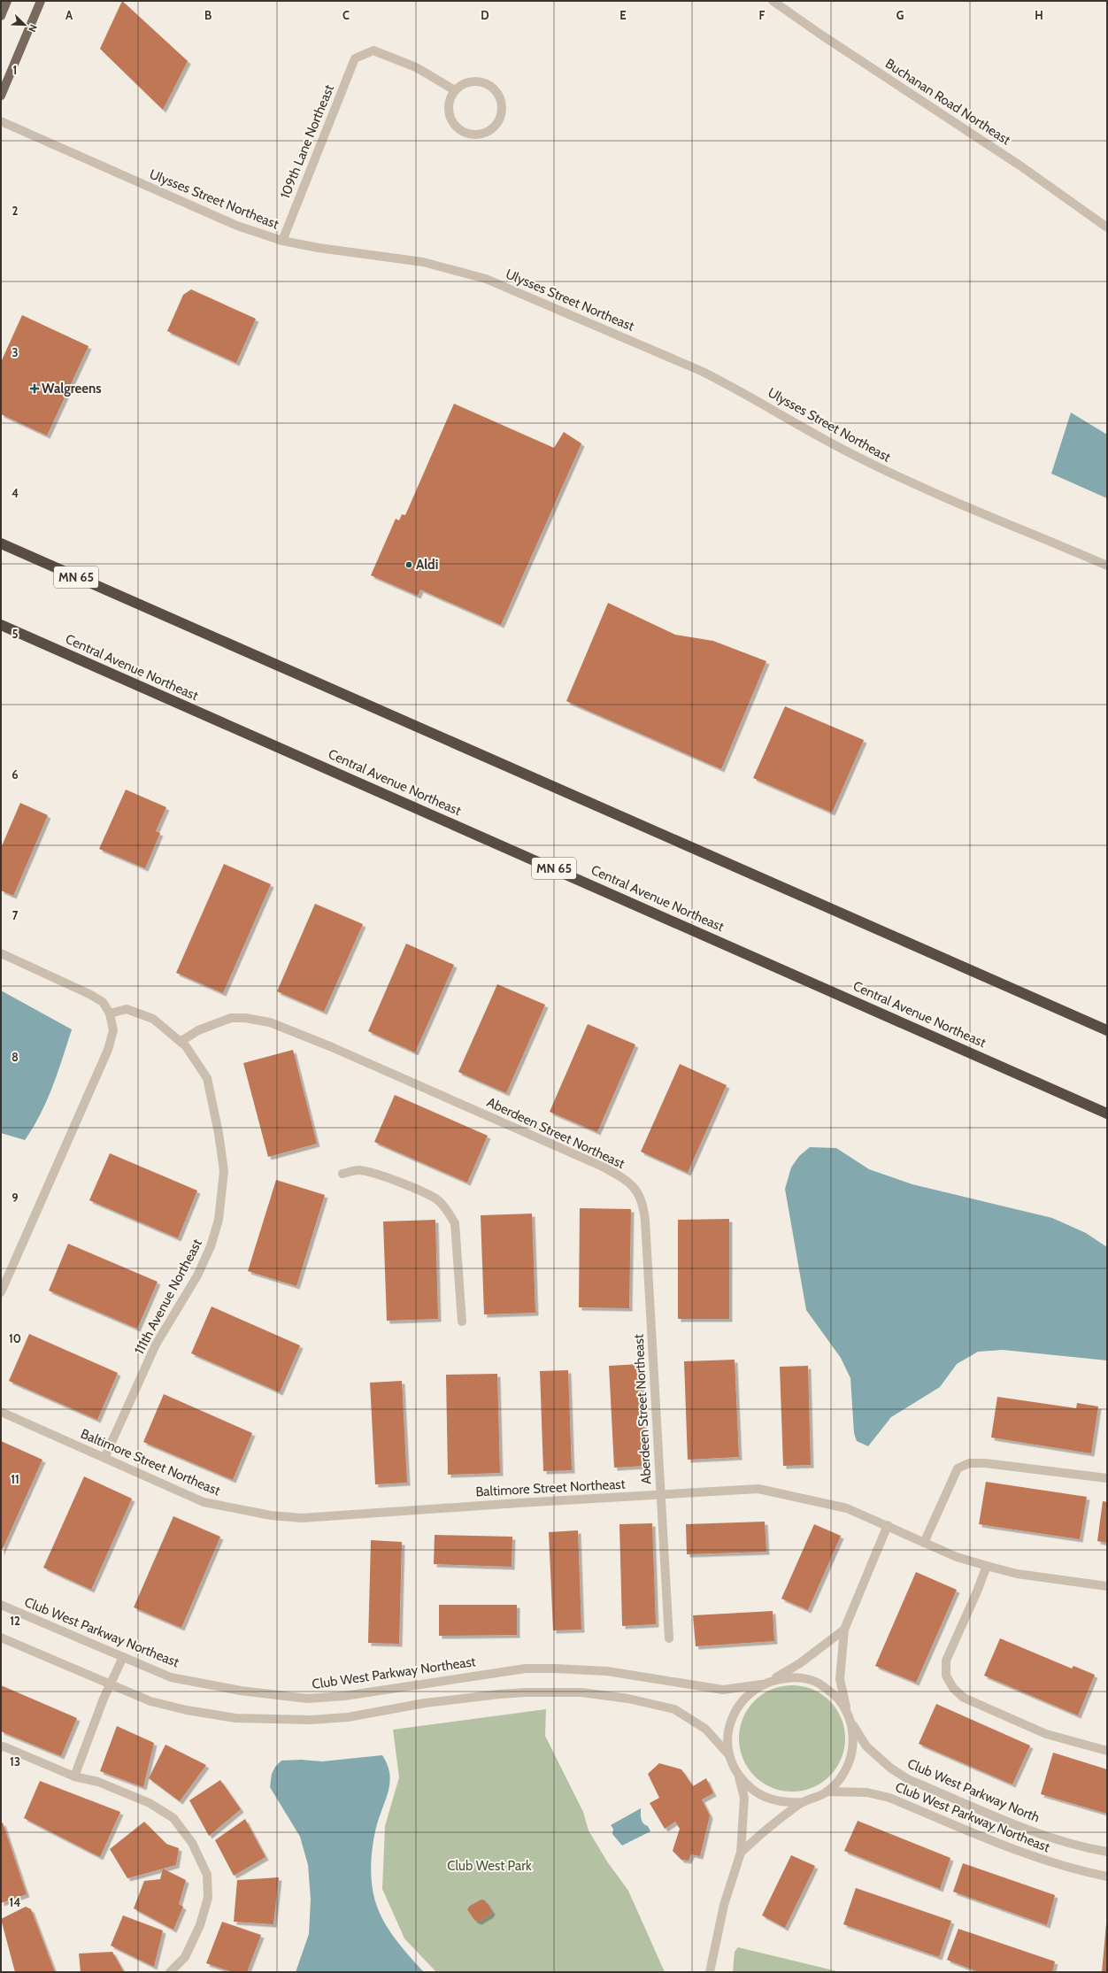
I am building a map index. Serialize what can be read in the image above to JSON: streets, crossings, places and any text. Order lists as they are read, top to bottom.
{
  "streets": {
    "highway": ["MN 65", "Central Avenue Northeast"],
    "street": [
      "Buchanan Road Northeast",
      "109th Lane Northeast",
      "Ulysses Street Northeast",
      "Aberdeen Street Northeast",
      "111th Avenue Northeast",
      "Baltimore Street Northeast",
      "Club West Parkway Northeast",
      "Club West Parkway North"
    ]
  },
  "crossings": [
    ["109th Lane Northeast", "Ulysses Street Northeast"],
    ["Aberdeen Street Northeast", "111th Avenue Northeast"],
    ["Aberdeen Street Northeast", "Baltimore Street Northeast"],
    ["111th Avenue Northeast", "Baltimore Street Northeast"],
    ["Club West Parkway Northeast", "Club West Parkway North"]
  ],
  "parks": ["Club West Park"],
  "places": {
    "health": ["Walgreens"],
    "other": ["Aldi"]
  },
  "north": "bottom right",
  "grid": {
    "columns": [
      "A",
      "B",
      "C",
      "D",
      "E",
      "F",
      "G",
      "H"
    ],
    "rows": [
      "1",
      "2",
      "3",
      "4",
      "5",
      "6",
      "7",
      "8",
      "9",
      "10",
      "11",
      "12",
      "13",
      "14"
    ]
  }
}
